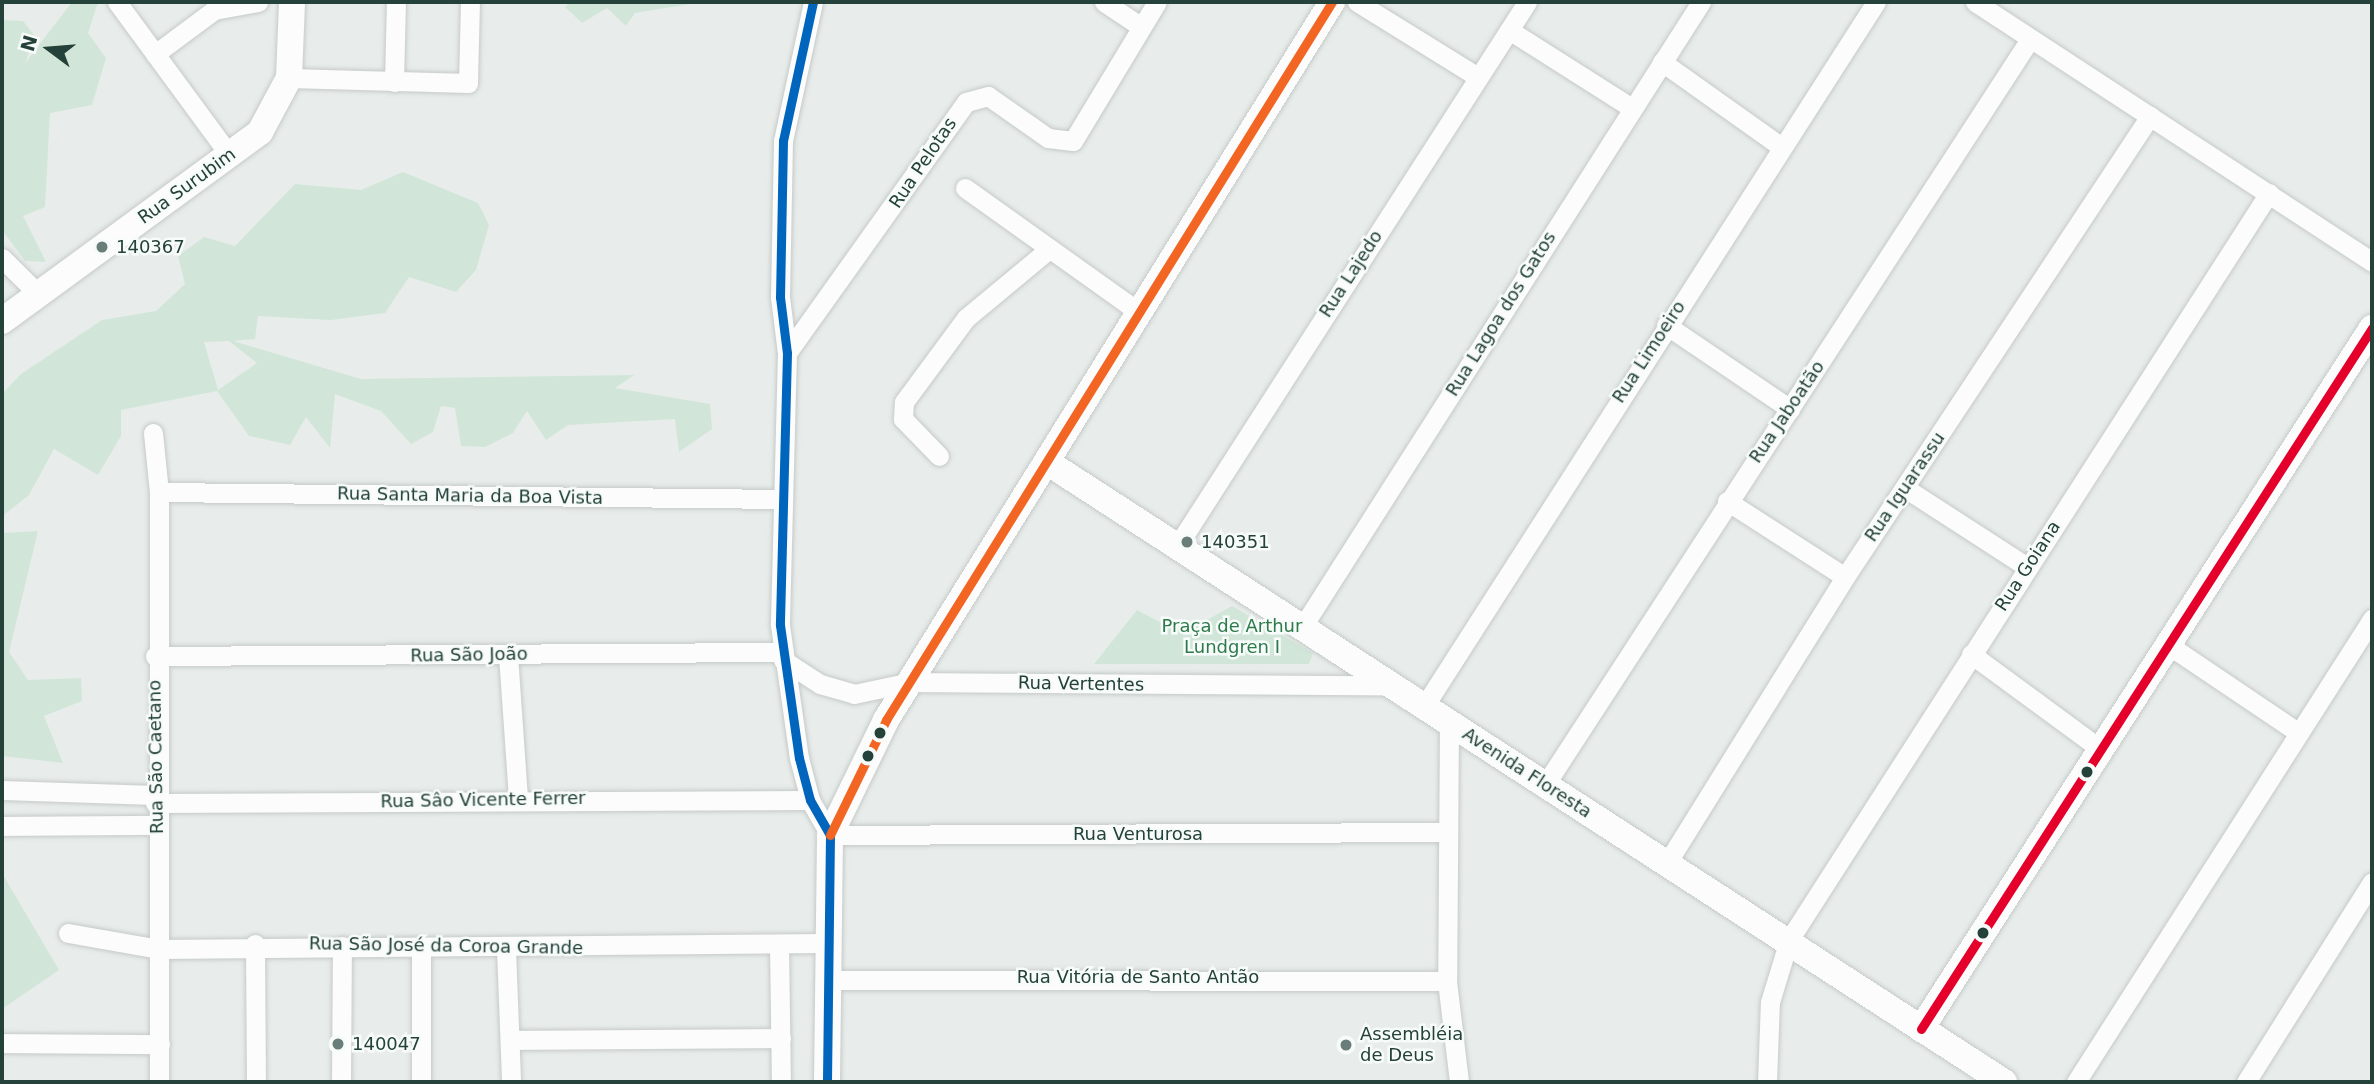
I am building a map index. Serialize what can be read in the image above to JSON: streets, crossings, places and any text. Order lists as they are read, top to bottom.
{
  "streets": {
    "street": [
      "Rua Pelotas",
      "Rua Surubim",
      "Rua Lajedo",
      "Rua Lagoa dos Gatos",
      "Rua Limoeiro",
      "Rua Jaboatão",
      "Rua Iguarassu",
      "Rua Santa Maria da Boa Vista",
      "Rua Goiana",
      "Rua São João",
      "Rua Vertentes",
      "Rua São Caetano",
      "Avenida Floresta",
      "Rua Sâo Vicente Ferrer",
      "Rua Venturosa",
      "Rua São José da Coroa Grande",
      "Rua Vitória de Santo Antão"
    ]
  },
  "crossings": [
    ["Rua Lajedo", "Avenida Floresta"],
    ["Rua Lagoa dos Gatos", "Avenida Floresta"],
    ["Rua Limoeiro", "Avenida Floresta"],
    ["Rua Jaboatão", "Avenida Floresta"],
    ["Rua Iguarassu", "Avenida Floresta"],
    ["Rua Santa Maria da Boa Vista", "Rua São Caetano"],
    ["Rua Goiana", "Avenida Floresta"],
    ["Rua São João", "Rua Vertentes"],
    ["Rua São João", "Rua São Caetano"],
    ["Rua Vertentes", "Avenida Floresta"],
    ["Rua São Caetano", "Rua Sâo Vicente Ferrer"],
    ["Rua São Caetano", "Rua São José da Coroa Grande"]
  ],
  "parks": ["Praça de Arthur Lundgren I"],
  "places": [
    "140367",
    "140351",
    "140047",
    "Assembléia de Deus"
  ],
  "north": "left"
}
